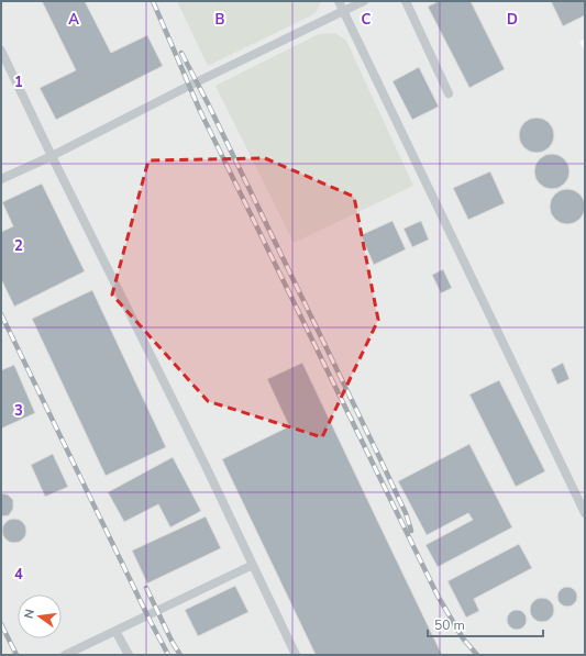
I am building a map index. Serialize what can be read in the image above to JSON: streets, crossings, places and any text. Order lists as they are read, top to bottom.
{
  "scale_bar": "50 m",
  "north": "left",
  "grid": {
    "columns": [
      "A",
      "B",
      "C",
      "D"
    ],
    "rows": [
      "1",
      "2",
      "3",
      "4"
    ]
  }
}
